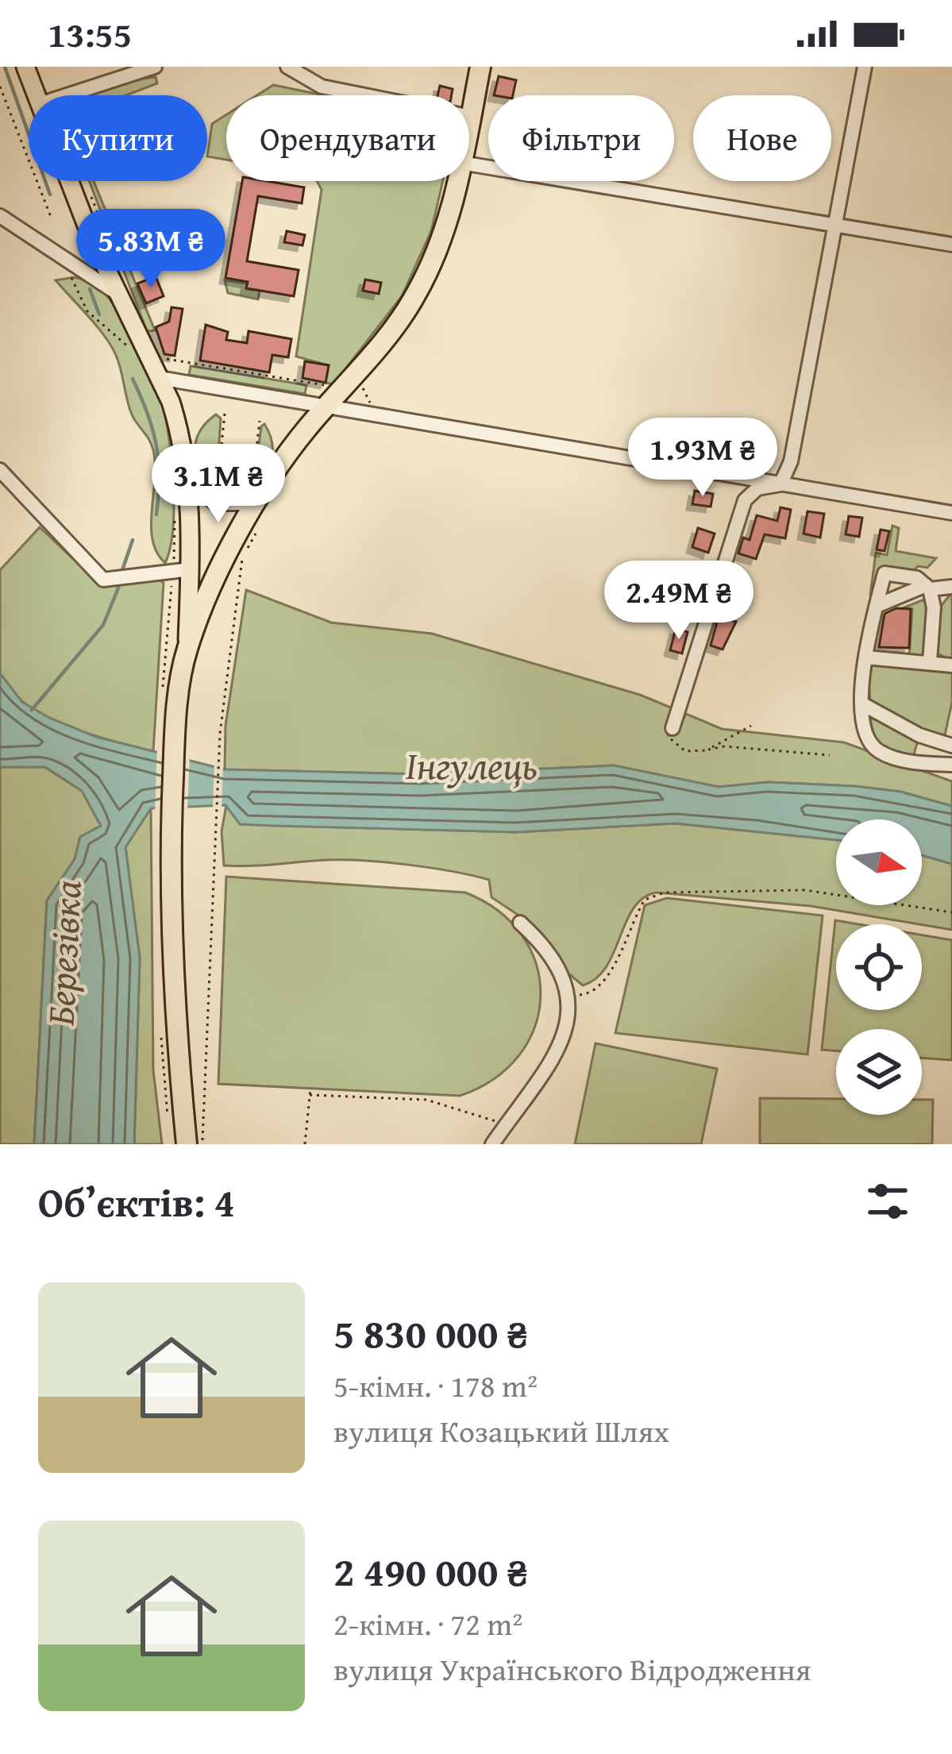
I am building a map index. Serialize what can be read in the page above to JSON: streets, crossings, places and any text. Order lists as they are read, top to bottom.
{
  "water": ["Інгулець", "Березівка"],
  "north": "right",
  "page": {
    "status": "13:55",
    "chip": [
      "Купити",
      "Орендувати",
      "Фільтри",
      "Нове"
    ],
    "price": [
      "5.83M ₴",
      "1.93M ₴",
      "3.1M ₴",
      "2.49M ₴"
    ],
    "heading": "Об’єктів: 4",
    "list": [
      {
        "name": "5 830 000 ₴",
        "note": "5-кімн. · 178 m² · вулиця Козацький Шлях"
      },
      {
        "name": "2 490 000 ₴",
        "note": "2-кімн. · 72 m² · вулиця Українського Відродження"
      }
    ]
  }
}
